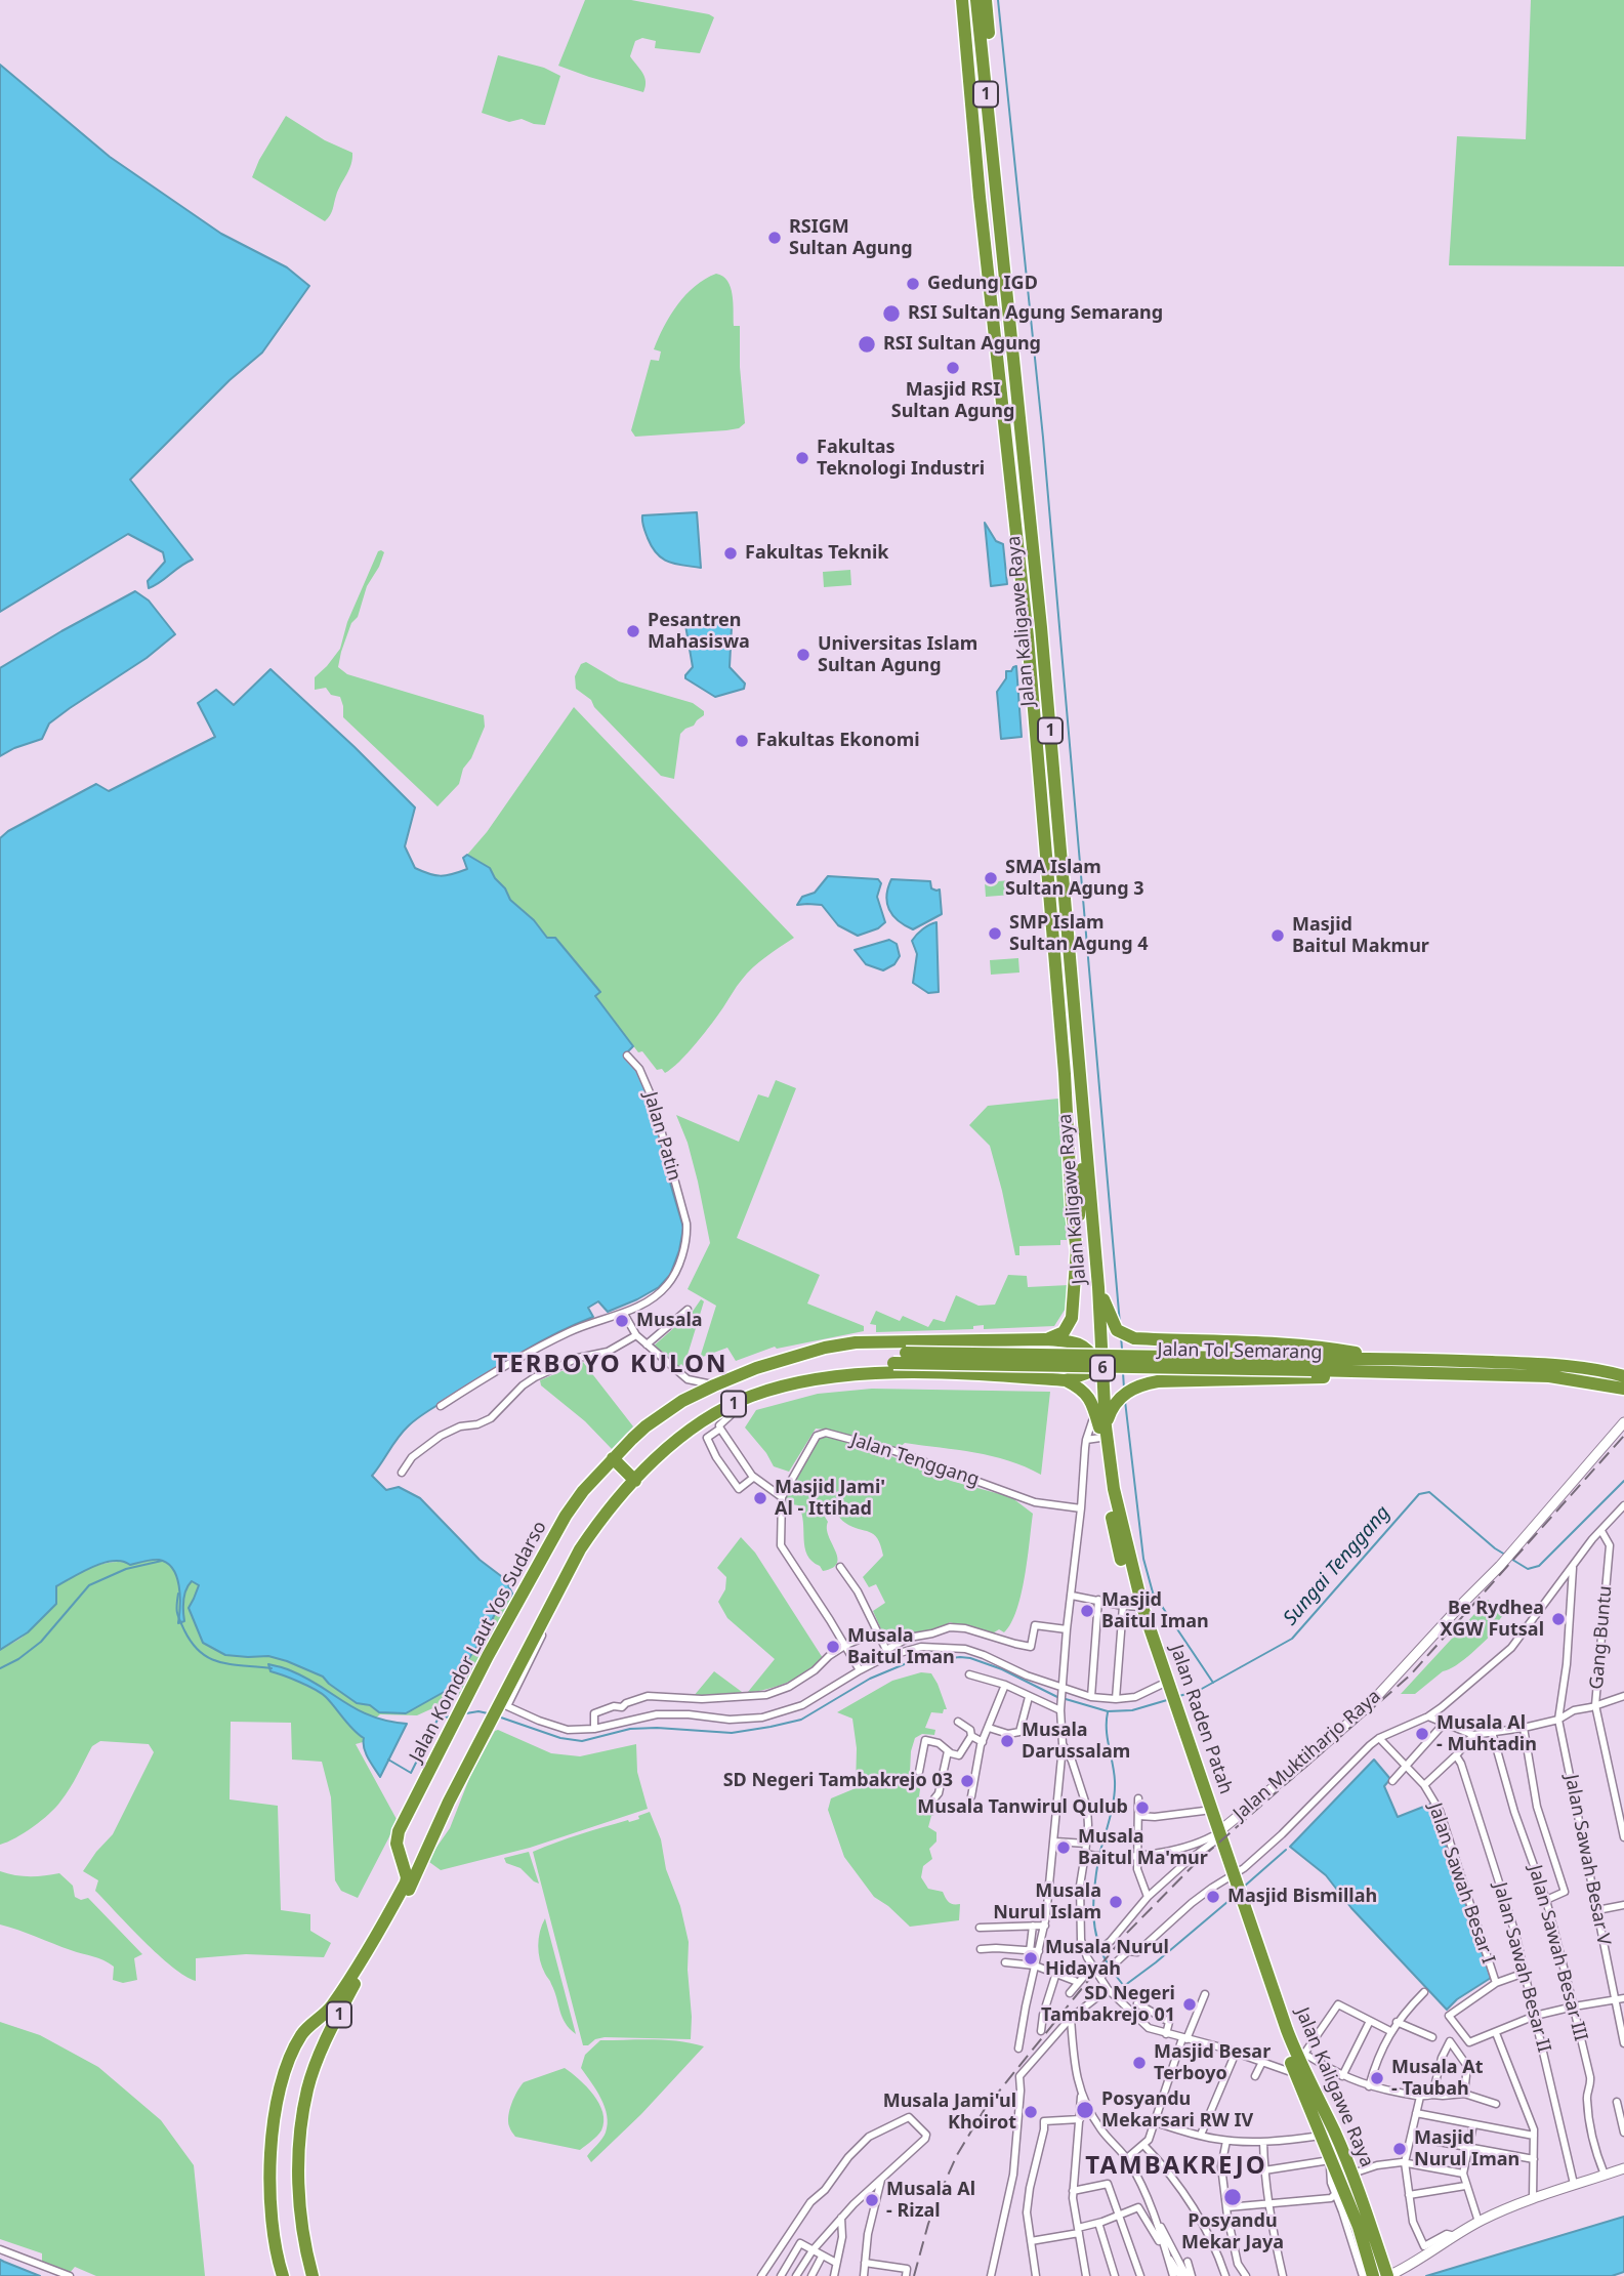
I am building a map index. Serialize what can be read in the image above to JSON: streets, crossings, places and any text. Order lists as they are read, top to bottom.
{
  "streets": {
    "highway": [
      "1",
      "Jalan Kaligawe Raya",
      "Jalan Tol Semarang",
      "6",
      "Jalan Komdor Laut Yos Sudarso",
      "Jalan Raden Patah"
    ],
    "street": [
      "Jalan Patin",
      "Jalan Tenggang",
      "Gang Buntu",
      "Jalan Muktiharjo Raya",
      "Jalan Sawah Besar V",
      "Jalan Sawah Besar I",
      "Jalan Sawah Besar III",
      "Jalan Sawah Besar II"
    ]
  },
  "crossings": [
    ["1", "Jalan Kaligawe Raya"],
    ["1", "Jalan Tol Semarang"],
    ["1", "Jalan Komdor Laut Yos Sudarso"],
    ["1", "Jalan Raden Patah"],
    ["Jalan Kaligawe Raya", "Jalan Raden Patah"],
    ["Jalan Kaligawe Raya", "Jalan Muktiharjo Raya"],
    ["Jalan Tol Semarang", "Jalan Komdor Laut Yos Sudarso"],
    ["Jalan Komdor Laut Yos Sudarso", "Jalan Raden Patah"],
    ["Jalan Raden Patah", "Jalan Muktiharjo Raya"],
    ["Jalan Sawah Besar V", "Jalan Sawah Besar I"],
    ["Jalan Sawah Besar I", "Jalan Sawah Besar III"],
    ["Jalan Sawah Besar I", "Jalan Sawah Besar II"]
  ],
  "districts": ["TERBOYO KULON", "TAMBAKREJO"],
  "water": ["Sungai Tenggang"],
  "places": [
    "RSIGM Sultan Agung",
    "Gedung IGD",
    "RSI Sultan Agung Semarang",
    "RSI Sultan Agung",
    "Masjid RSI Sultan Agung",
    "Fakultas Teknologi Industri",
    "Fakultas Teknik",
    "Pesantren Mahasiswa",
    "Universitas Islam Sultan Agung",
    "Fakultas Ekonomi",
    "SMA Islam Sultan Agung 3",
    "SMP Islam Sultan Agung 4",
    "Masjid Baitul Makmur",
    "Musala",
    "Masjid Jami' Al - Ittihad",
    "Masjid Baitul Iman",
    "Be Rydhea XGW Futsal",
    "Musala Baitul Iman",
    "Musala Al - Muhtadin",
    "Musala Darussalam",
    "SD Negeri Tambakrejo 03",
    "Musala Tanwirul Qulub",
    "Musala Baitul Ma'mur",
    "Masjid Bismillah",
    "Musala Nurul Islam",
    "Musala Nurul Hidayah",
    "SD Negeri Tambakrejo 01",
    "Masjid Besar Terboyo",
    "Musala At - Taubah",
    "Posyandu Mekarsari RW IV",
    "Musala Jami'ul Khoirot",
    "Masjid Nurul Iman",
    "Posyandu Mekar Jaya",
    "Musala Al - Rizal"
  ]
}
